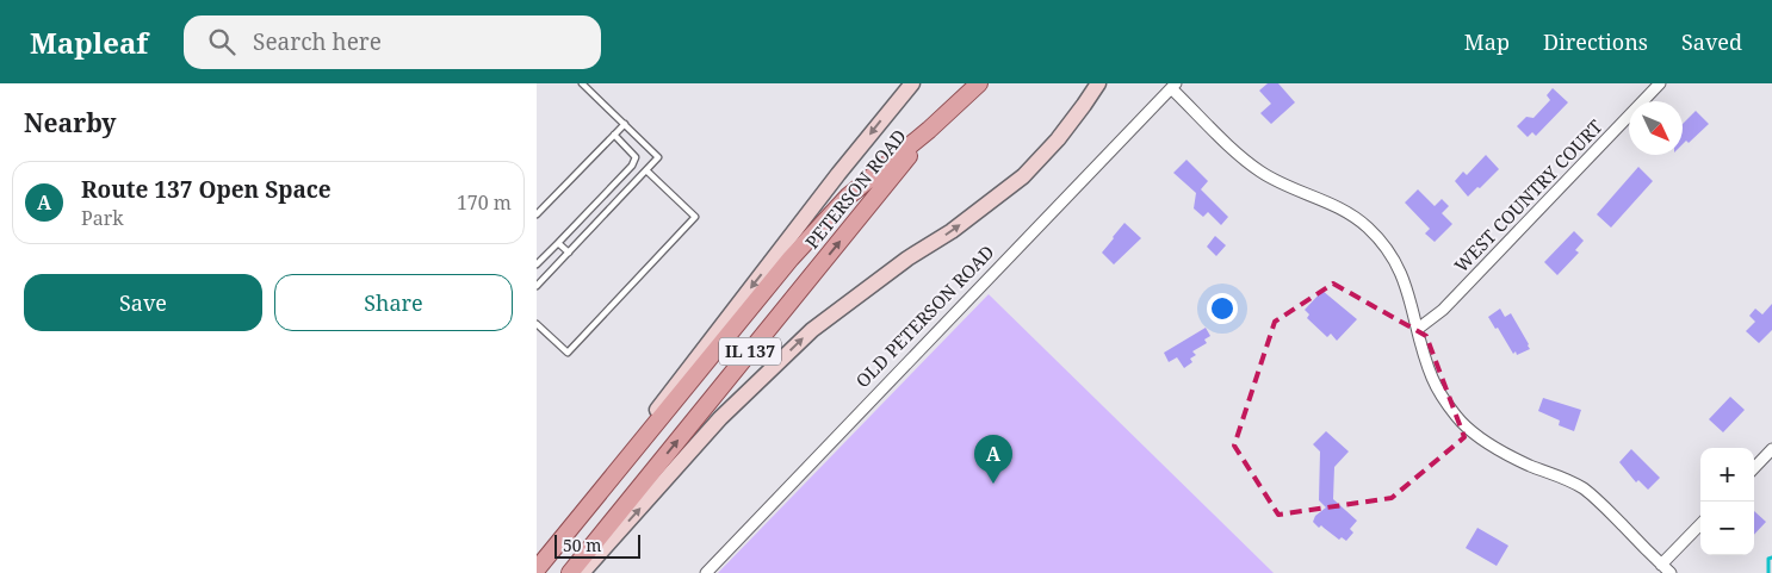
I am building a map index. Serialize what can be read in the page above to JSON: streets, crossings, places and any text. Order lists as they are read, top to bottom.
{
  "streets": {
    "main road": ["PETERSON ROAD", "IL 137"],
    "street": ["WEST COUNTRY COURT", "OLD PETERSON ROAD"]
  },
  "crossings": [
    ["PETERSON ROAD", "IL 137"]
  ],
  "scale_bar": "50 m",
  "north": "bottom right",
  "page": {
    "header": "Mapleaf",
    "search": "Search here",
    "nav": ["Map", "Directions", "Saved"],
    "heading": "Nearby",
    "list": [
      {
        "mark": "A",
        "name": "Route 137 Open Space",
        "note": "Park",
        "value": "170 m"
      }
    ],
    "buttons": ["Save", "Share"],
    "pins": "A",
    "map_buttons": ["+", "−"],
    "scale": "50 m"
  }
}
